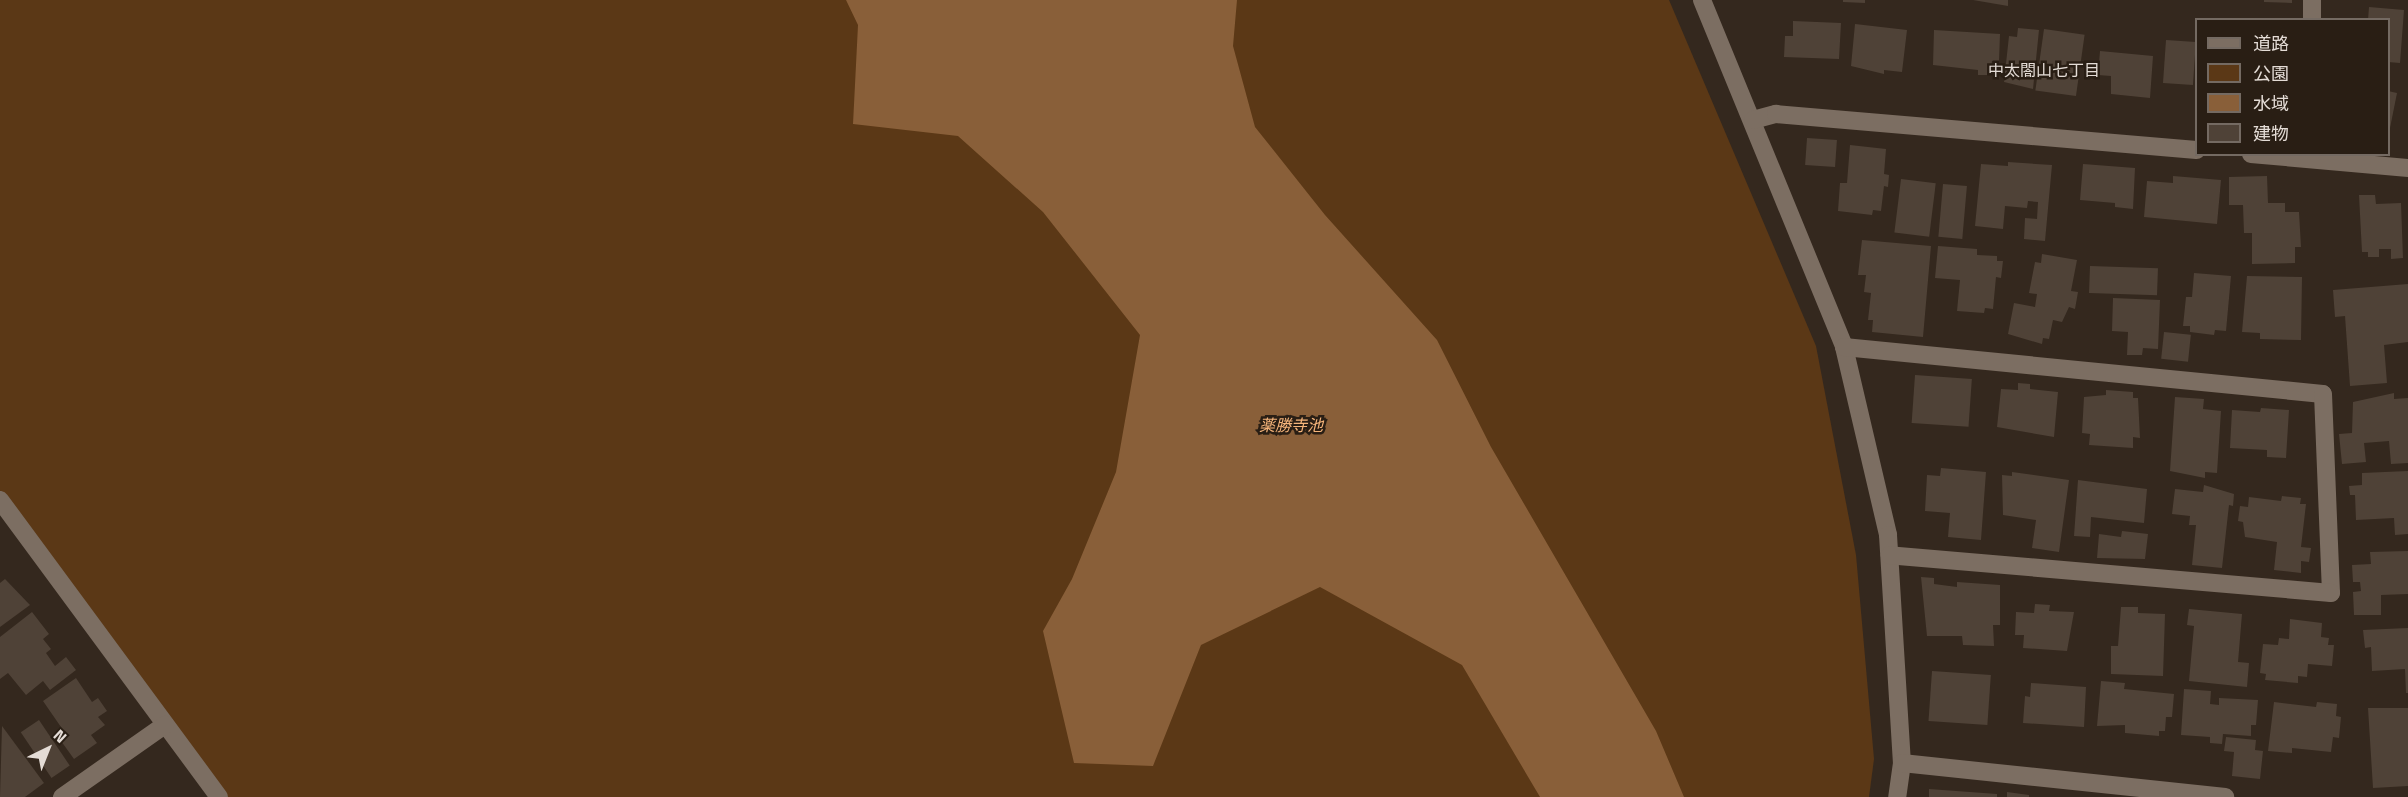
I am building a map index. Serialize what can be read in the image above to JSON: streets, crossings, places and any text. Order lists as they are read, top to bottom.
{
  "districts": ["中太閤山七丁目"],
  "water": ["薬勝寺池"],
  "legend": [
    "道路",
    "公園",
    "水域",
    "建物"
  ],
  "north": "top right"
}
